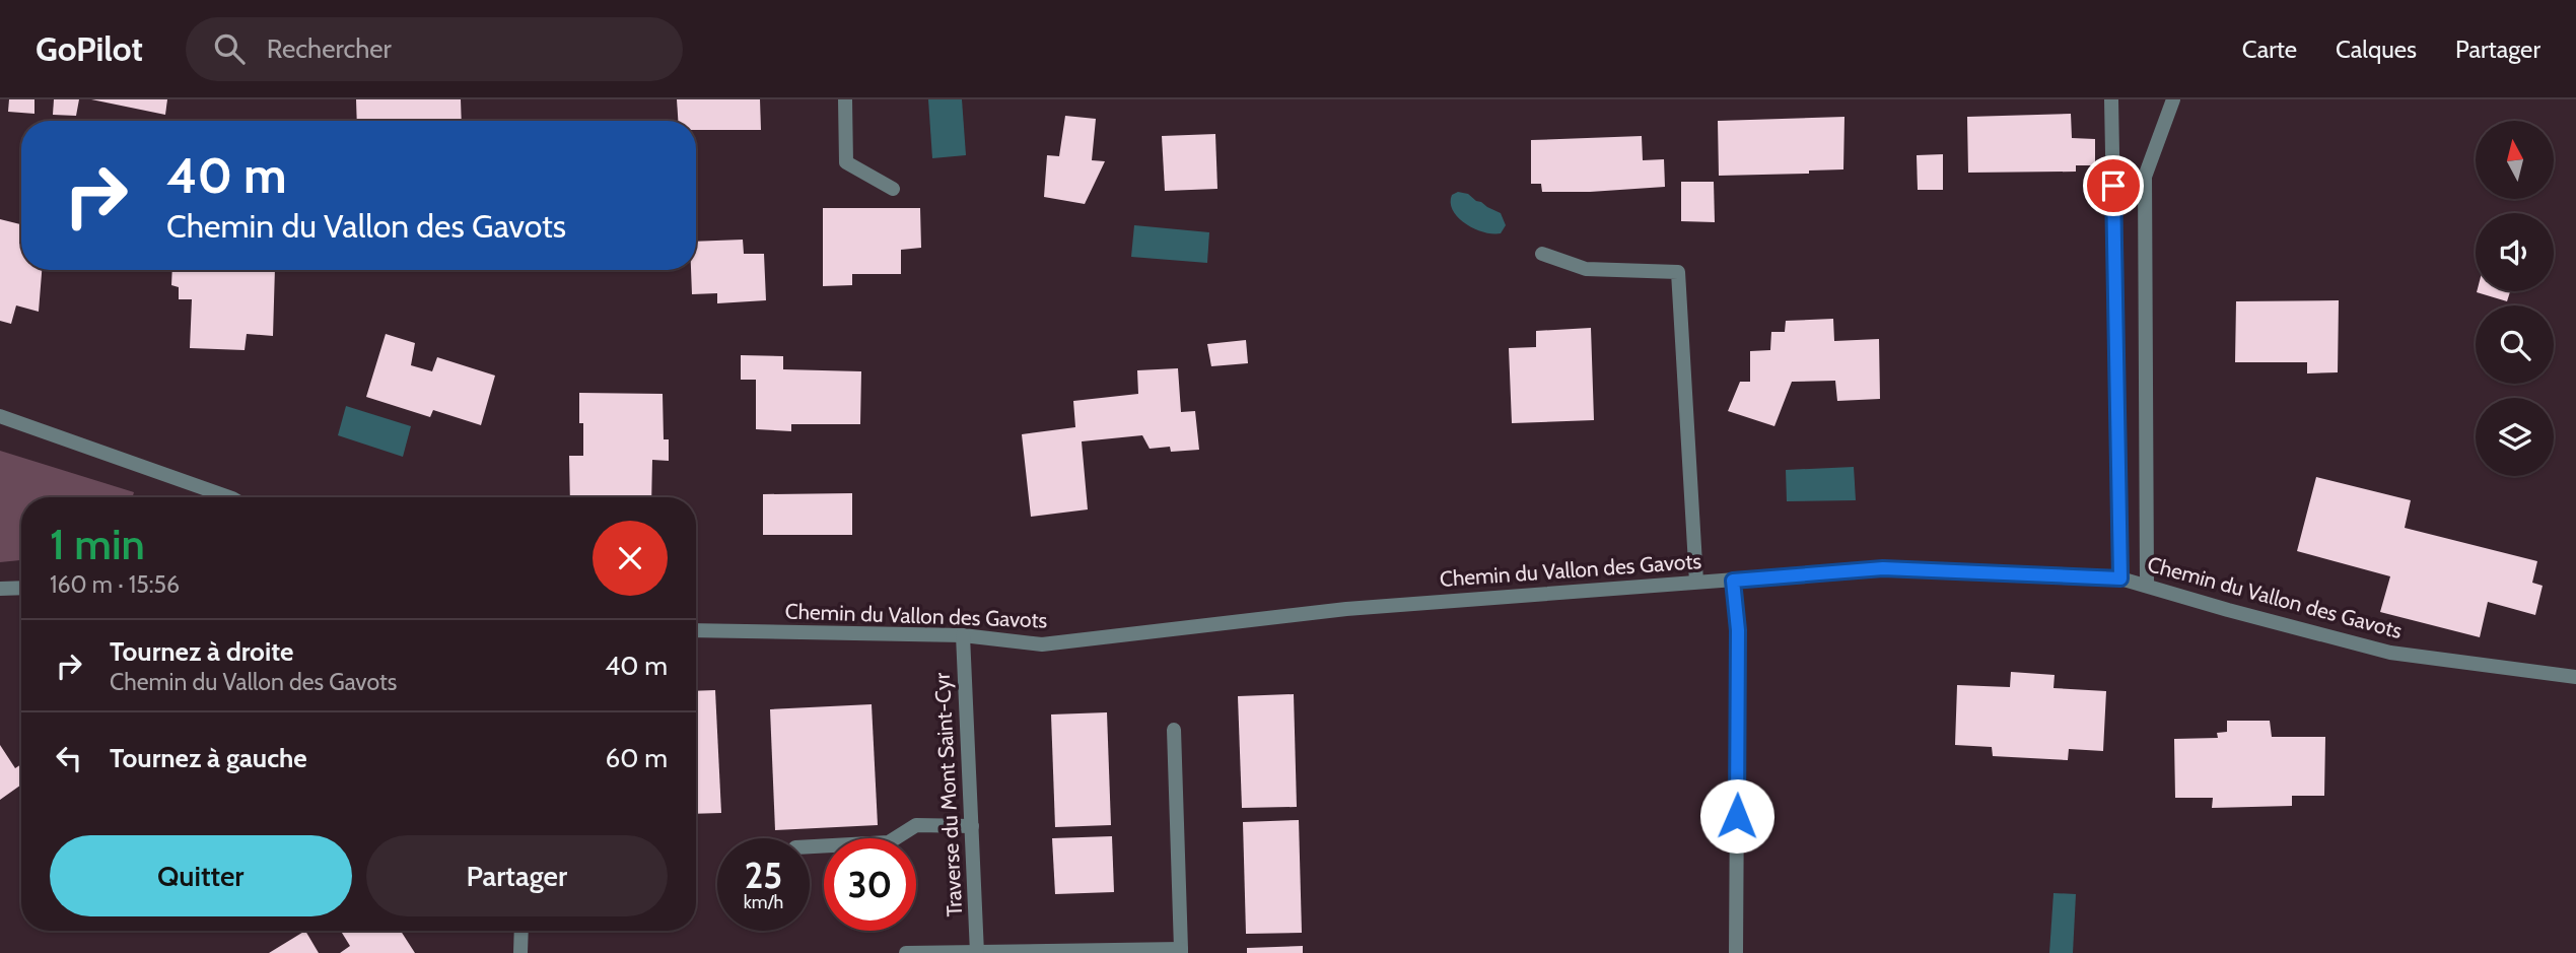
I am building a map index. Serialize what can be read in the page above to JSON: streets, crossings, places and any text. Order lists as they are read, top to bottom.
{
  "streets": {
    "street": ["Chemin du Vallon des Gavots", "Traverse du Mont Saint-Cyr"]
  },
  "crossings": [
    ["Chemin du Vallon des Gavots", "Traverse du Mont Saint-Cyr"]
  ],
  "north": "top",
  "page": {
    "header": "GoPilot",
    "search": "Rechercher",
    "nav": ["Carte", "Calques", "Partager"],
    "turn": ["40 m", "Chemin du Vallon des Gavots"],
    "heading": ["1 min", "160 m · 15:56"],
    "list": [
      {
        "name": "Tournez à droite",
        "note": "Chemin du Vallon des Gavots",
        "value": "40 m"
      },
      {
        "name": "Tournez à gauche",
        "value": "60 m"
      }
    ],
    "buttons": ["Quitter", "Partager"],
    "speed": "25 km/h",
    "limit": "30"
  }
}
